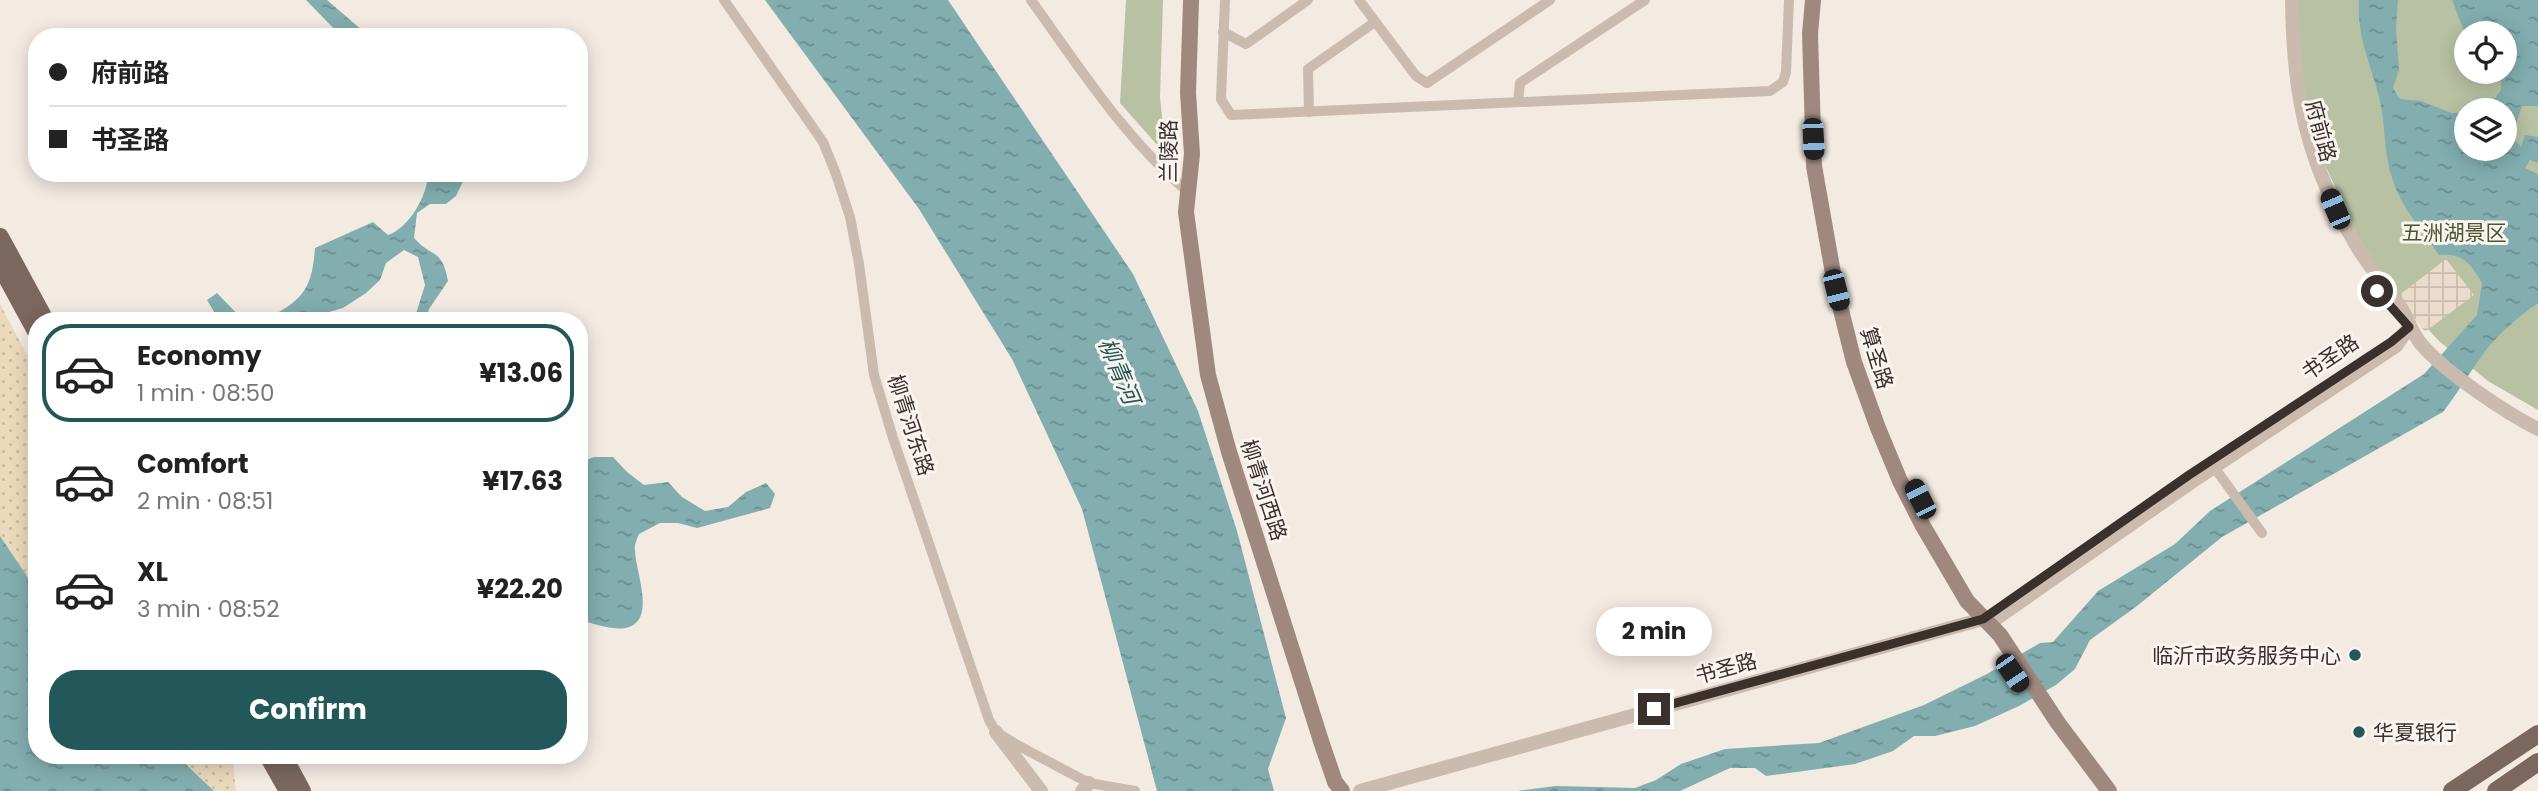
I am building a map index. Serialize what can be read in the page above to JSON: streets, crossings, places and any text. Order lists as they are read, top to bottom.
{
  "streets": {
    "main road": ["兰陵路", "算圣路", "柳青河西路"],
    "street": ["府前路", "书圣路", "柳青河东路"]
  },
  "crossings": [
    ["府前路", "书圣路"],
    ["兰陵路", "柳青河西路"],
    ["书圣路", "算圣路"]
  ],
  "water": ["柳青河"],
  "parks": ["五洲湖景区"],
  "places": ["临沂市政务服务中心", "华夏银行"],
  "page": {
    "banner": ["府前路", "书圣路"],
    "list": [
      {
        "name": "Economy",
        "note": "1 min · 08:50",
        "value": "¥13.06"
      },
      {
        "name": "Comfort",
        "note": "2 min · 08:51",
        "value": "¥17.63"
      },
      {
        "name": "XL",
        "note": "3 min · 08:52",
        "value": "¥22.20"
      }
    ],
    "bubble": "2 min",
    "buttons": "Confirm"
  }
}
